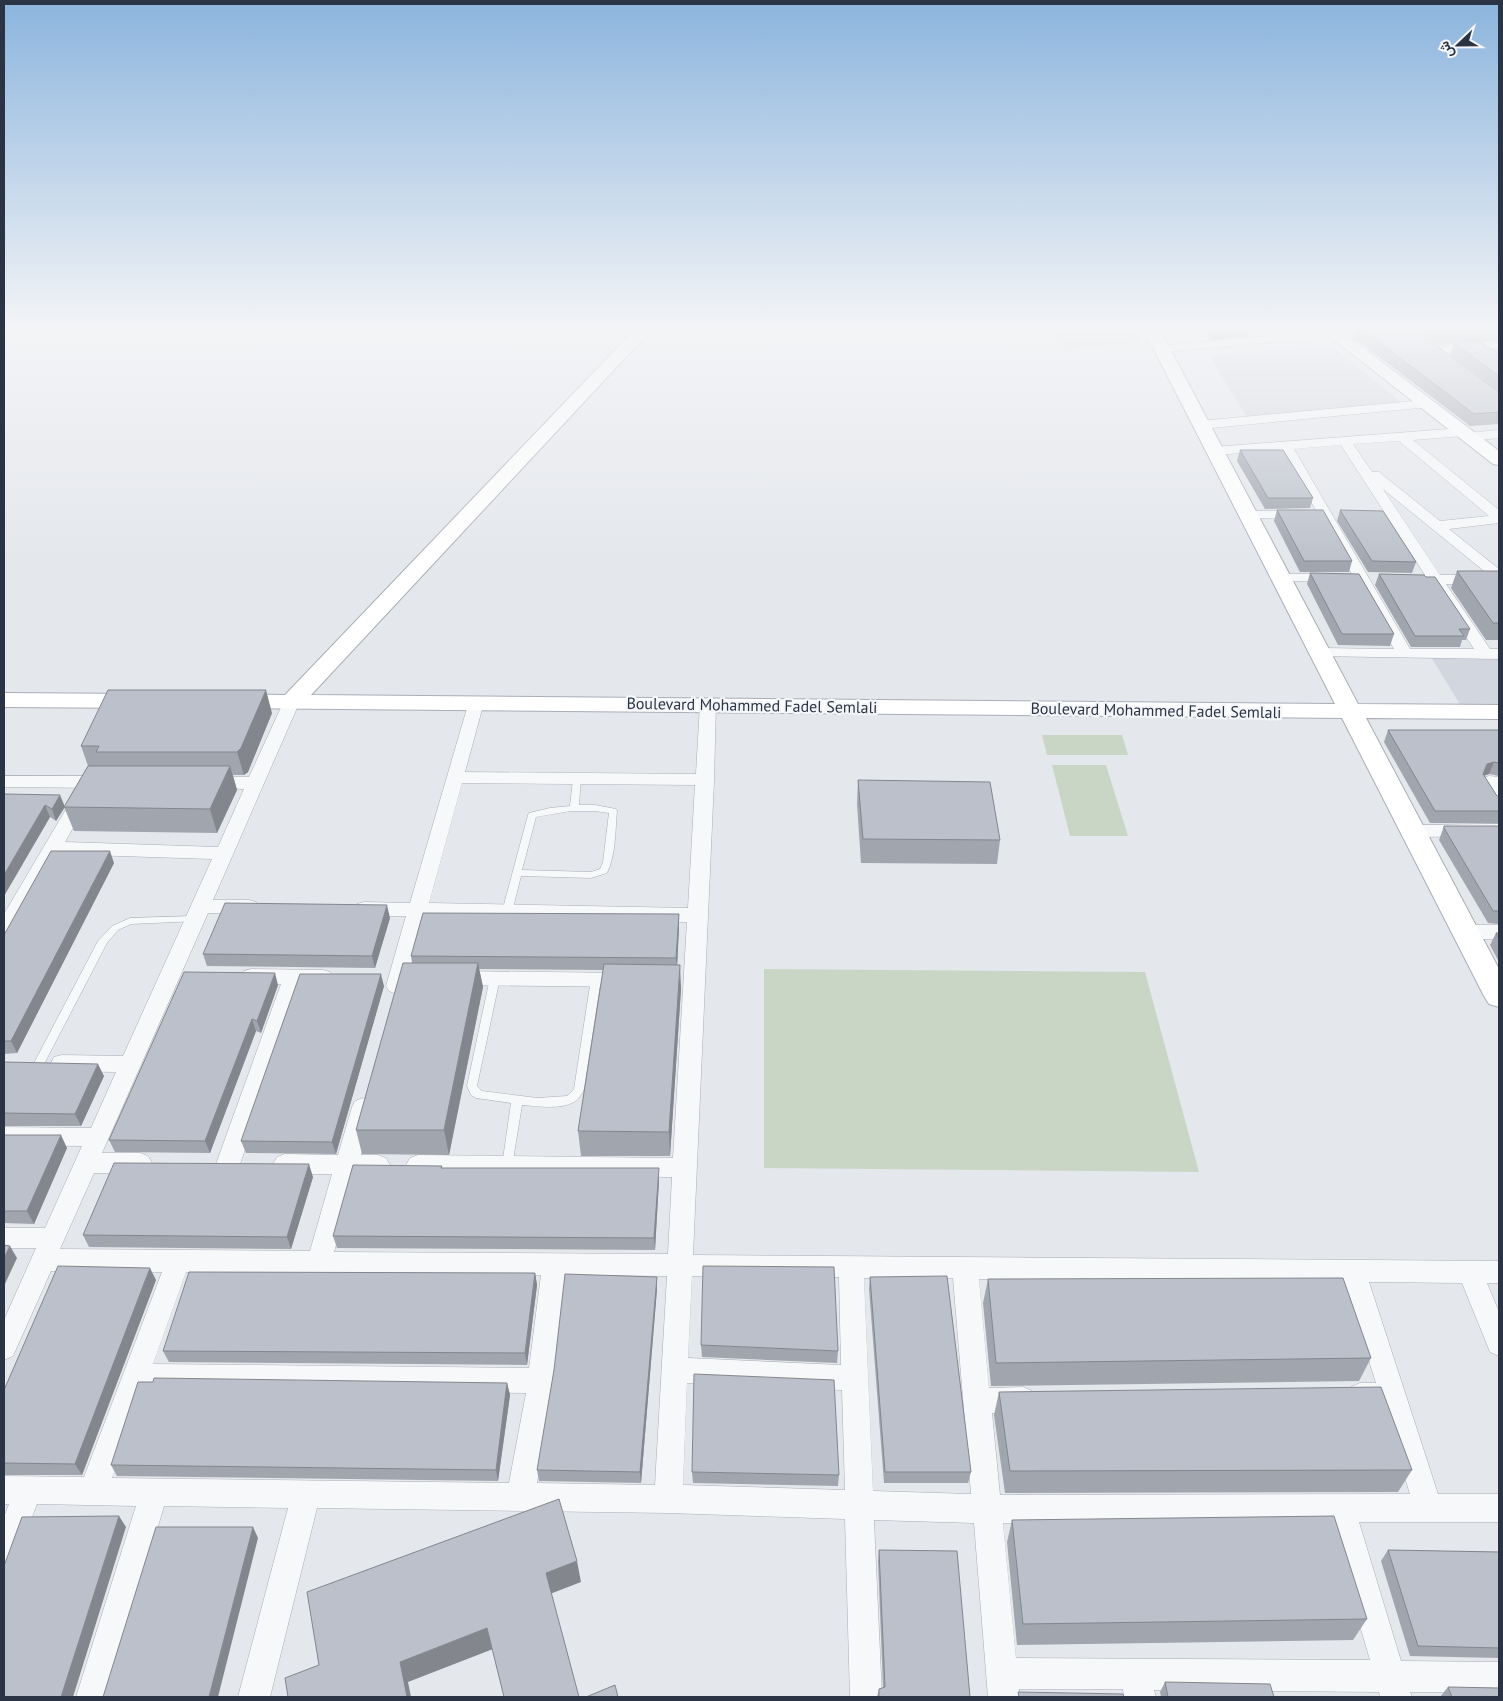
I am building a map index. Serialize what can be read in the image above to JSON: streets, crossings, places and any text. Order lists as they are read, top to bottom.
{
  "streets": {
    "street": ["Boulevard Mohammed Fadel Semlali"]
  },
  "north": "left"
}
